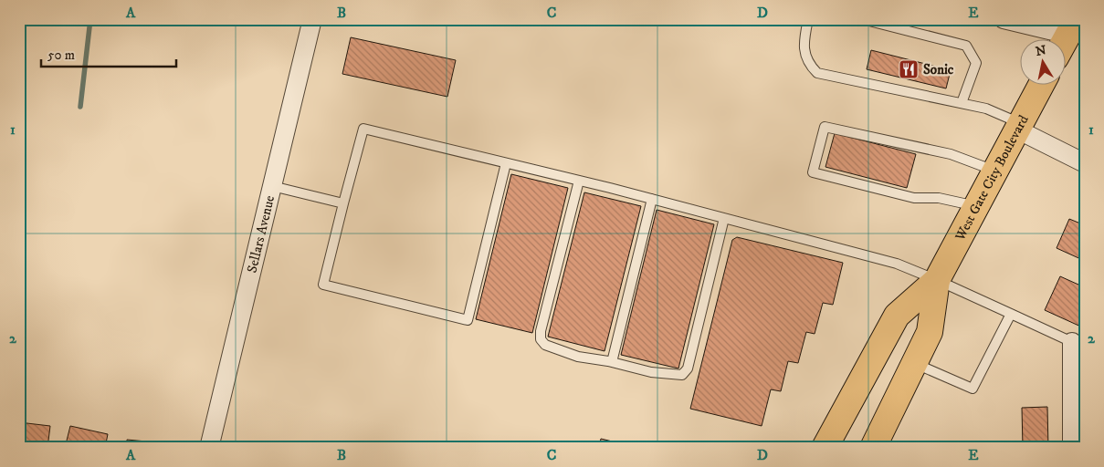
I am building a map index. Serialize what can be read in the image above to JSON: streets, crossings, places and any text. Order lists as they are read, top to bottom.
{
  "streets": {
    "main road": ["West Gate City Boulevard"],
    "street": ["Sellars Avenue"]
  },
  "places": {
    "restaurant": ["Sonic"]
  },
  "scale_bar": "50 m",
  "north": "top",
  "grid": {
    "columns": [
      "A",
      "B",
      "C",
      "D",
      "E"
    ],
    "rows": ["1", "2"]
  }
}
